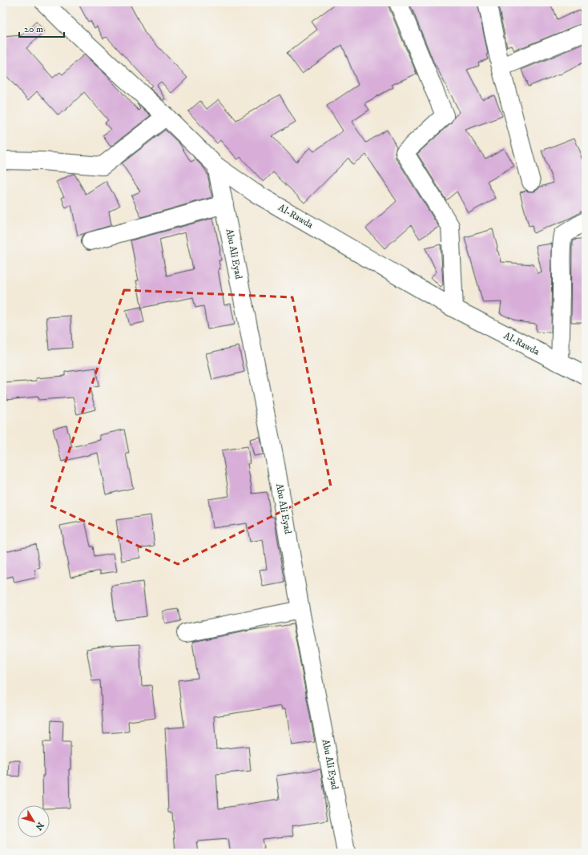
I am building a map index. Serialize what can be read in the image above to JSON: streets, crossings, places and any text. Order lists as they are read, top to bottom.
{
  "streets": {
    "street": ["Al-Rawda", "Abu Ali Eyad"]
  },
  "crossings": [
    ["Al-Rawda", "Abu Ali Eyad"]
  ],
  "scale_bar": "20 m",
  "north": "bottom right"
}
